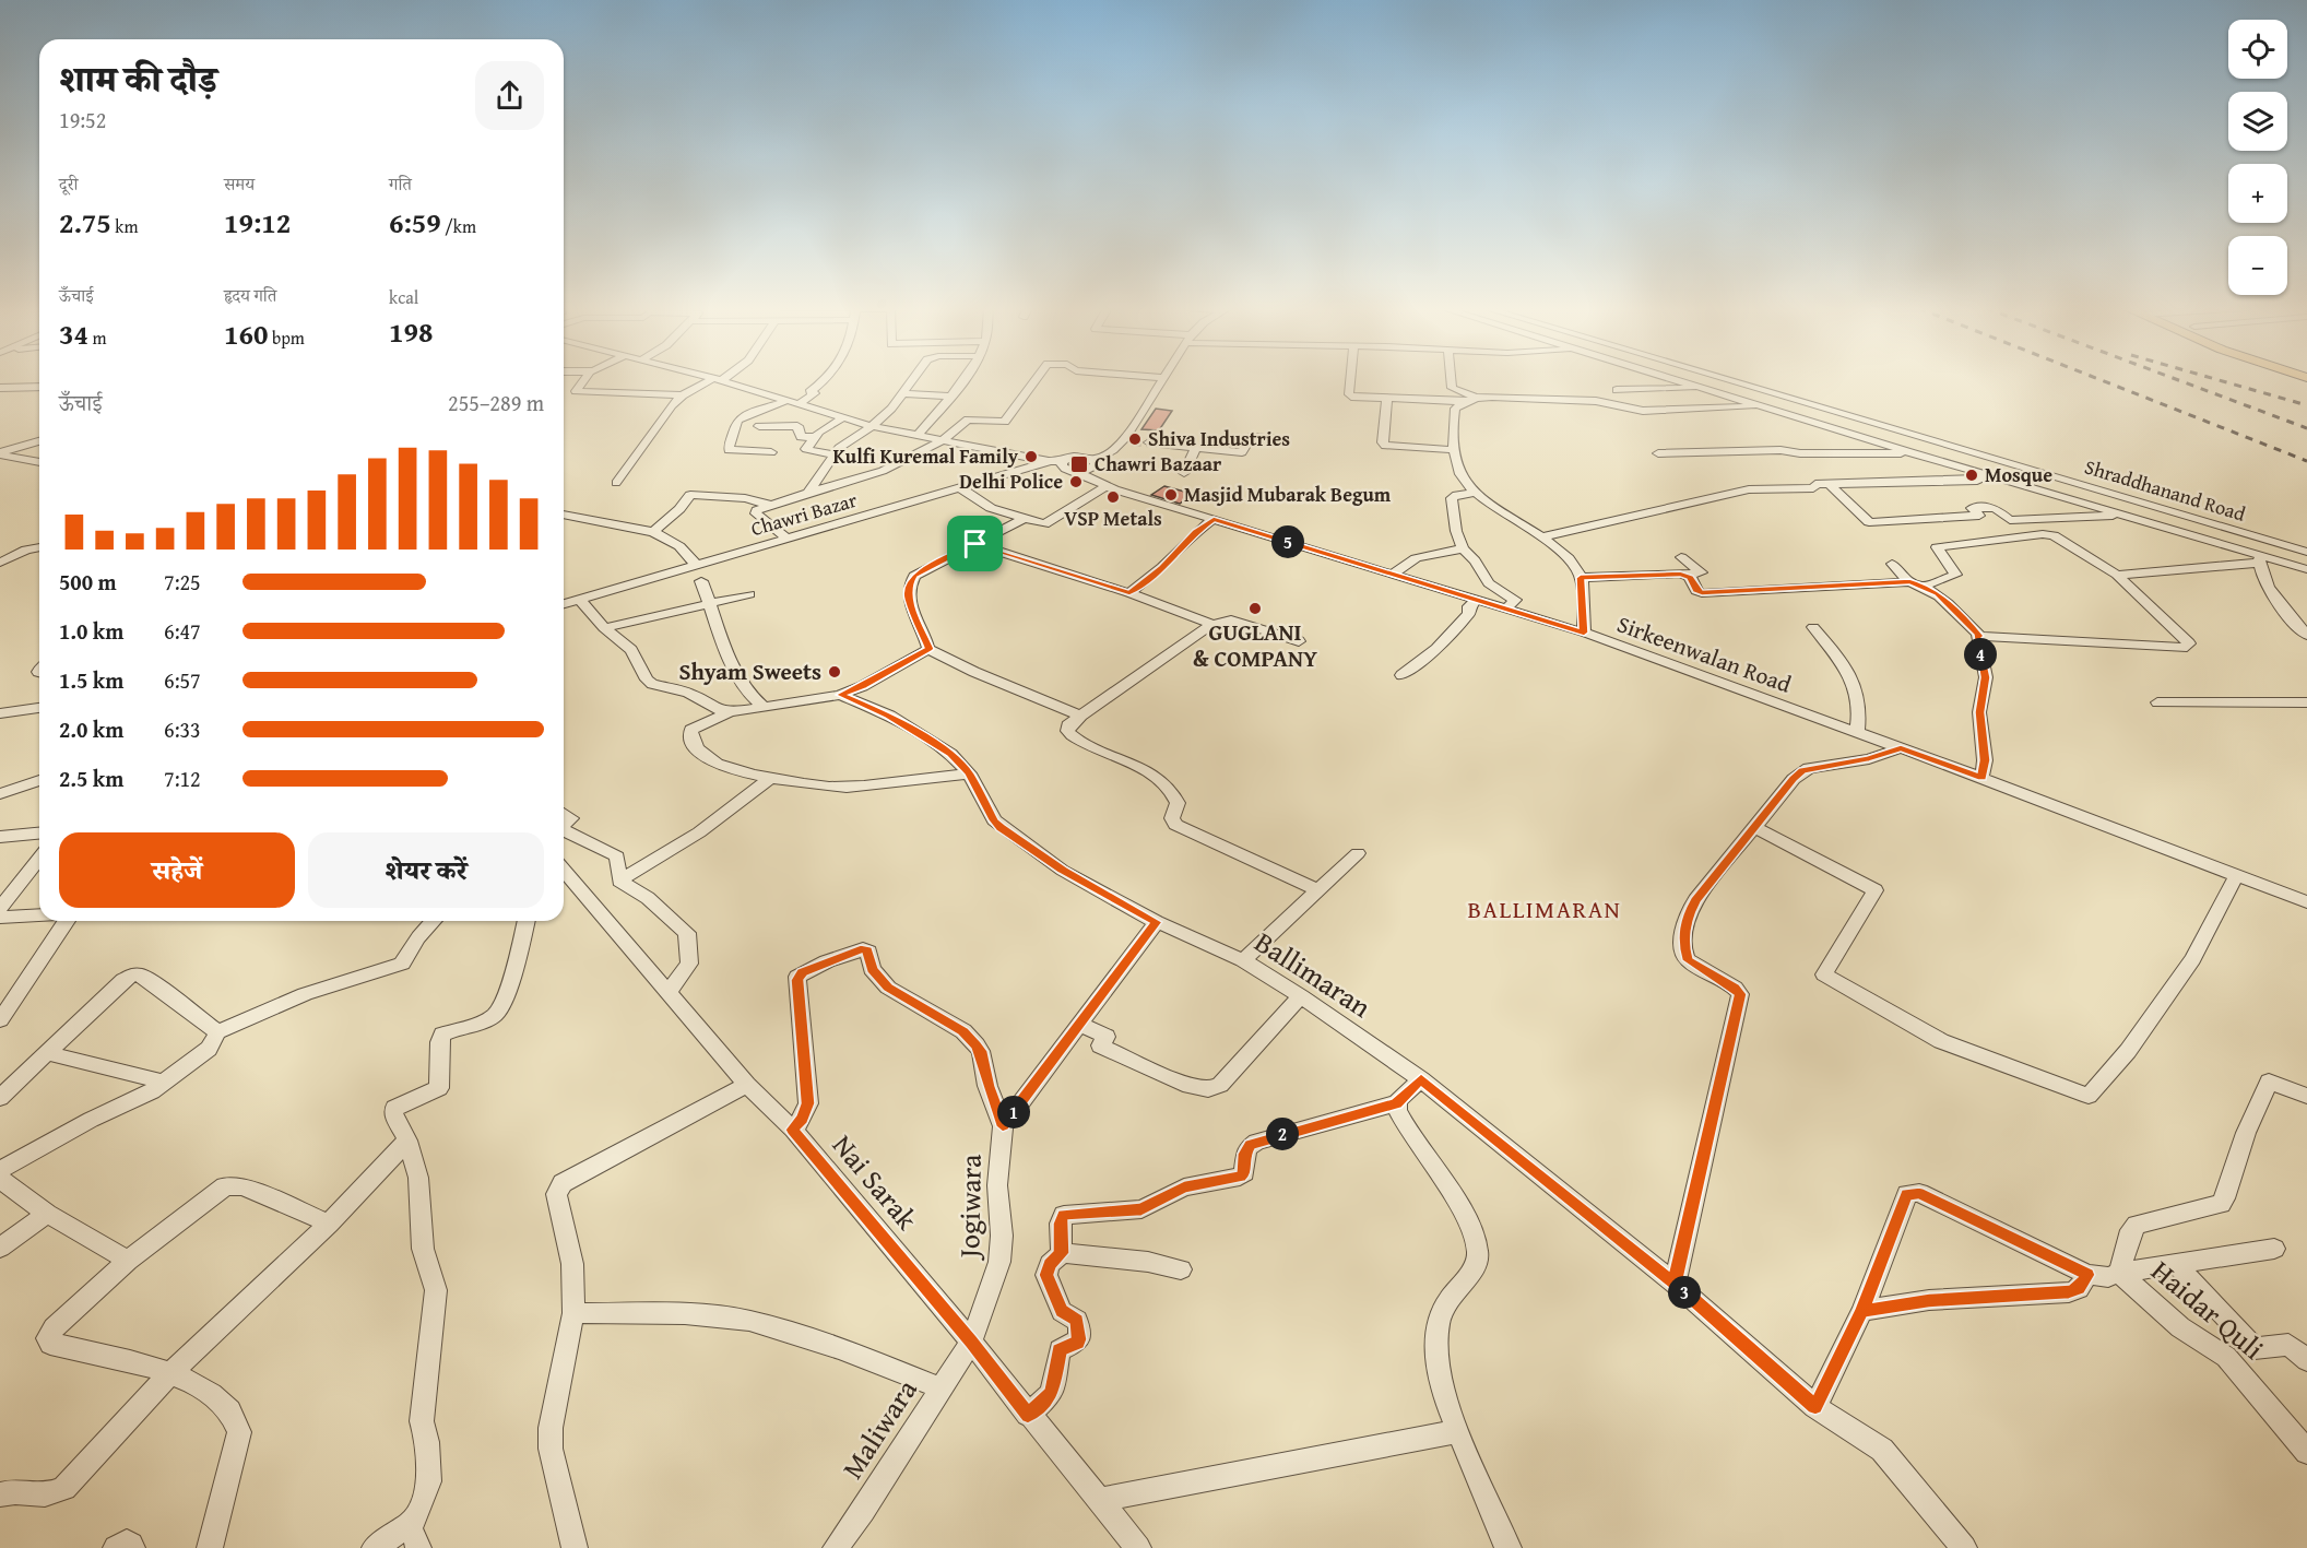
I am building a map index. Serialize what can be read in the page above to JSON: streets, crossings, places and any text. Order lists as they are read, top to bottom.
{
  "streets": {
    "street": [
      "Shraddhanand Road",
      "Chawri Bazar",
      "Sirkeenwalan Road",
      "Ballimaran",
      "Nai Sarak",
      "Jogiwara",
      "Haidar Quli",
      "Maliwara"
    ]
  },
  "crossings": [
    ["Chawri Bazar", "Sirkeenwalan Road"],
    ["Ballimaran", "Jogiwara"],
    ["Nai Sarak", "Jogiwara"],
    ["Nai Sarak", "Maliwara"],
    ["Jogiwara", "Maliwara"]
  ],
  "districts": ["BALLIMARAN"],
  "places": {
    "other": [
      "Shiva Industries",
      "Kulfi Kuremal Family",
      "Mosque",
      "Delhi Police",
      "Masjid Mubarak Begum",
      "VSP Metals",
      "GUGLANI & COMPANY",
      "Shyam Sweets"
    ],
    "transit": ["Chawri Bazaar"]
  },
  "page": {
    "map_buttons": ["+", "−"],
    "heading": ["शाम की दौड़", "19:52"],
    "stats": [
      ["दूरी", "2.75 km"],
      ["समय", "19:12"],
      ["गति", "6:59 /km"],
      ["ऊँचाई", "34 m"],
      ["हृदय गति", "160 bpm"],
      ["kcal", "198"]
    ],
    "chart": ["ऊँचाई", "255–289 m"],
    "pins": [
      "5",
      "4",
      "1",
      "2",
      "3"
    ],
    "list": [
      {
        "name": "500 m",
        "note": "7:25"
      },
      {
        "name": "1.0 km",
        "note": "6:47"
      },
      {
        "name": "1.5 km",
        "note": "6:57"
      },
      {
        "name": "2.0 km",
        "note": "6:33"
      },
      {
        "name": "2.5 km",
        "note": "7:12"
      }
    ],
    "buttons": ["सहेजें", "शेयर करें"]
  }
}
